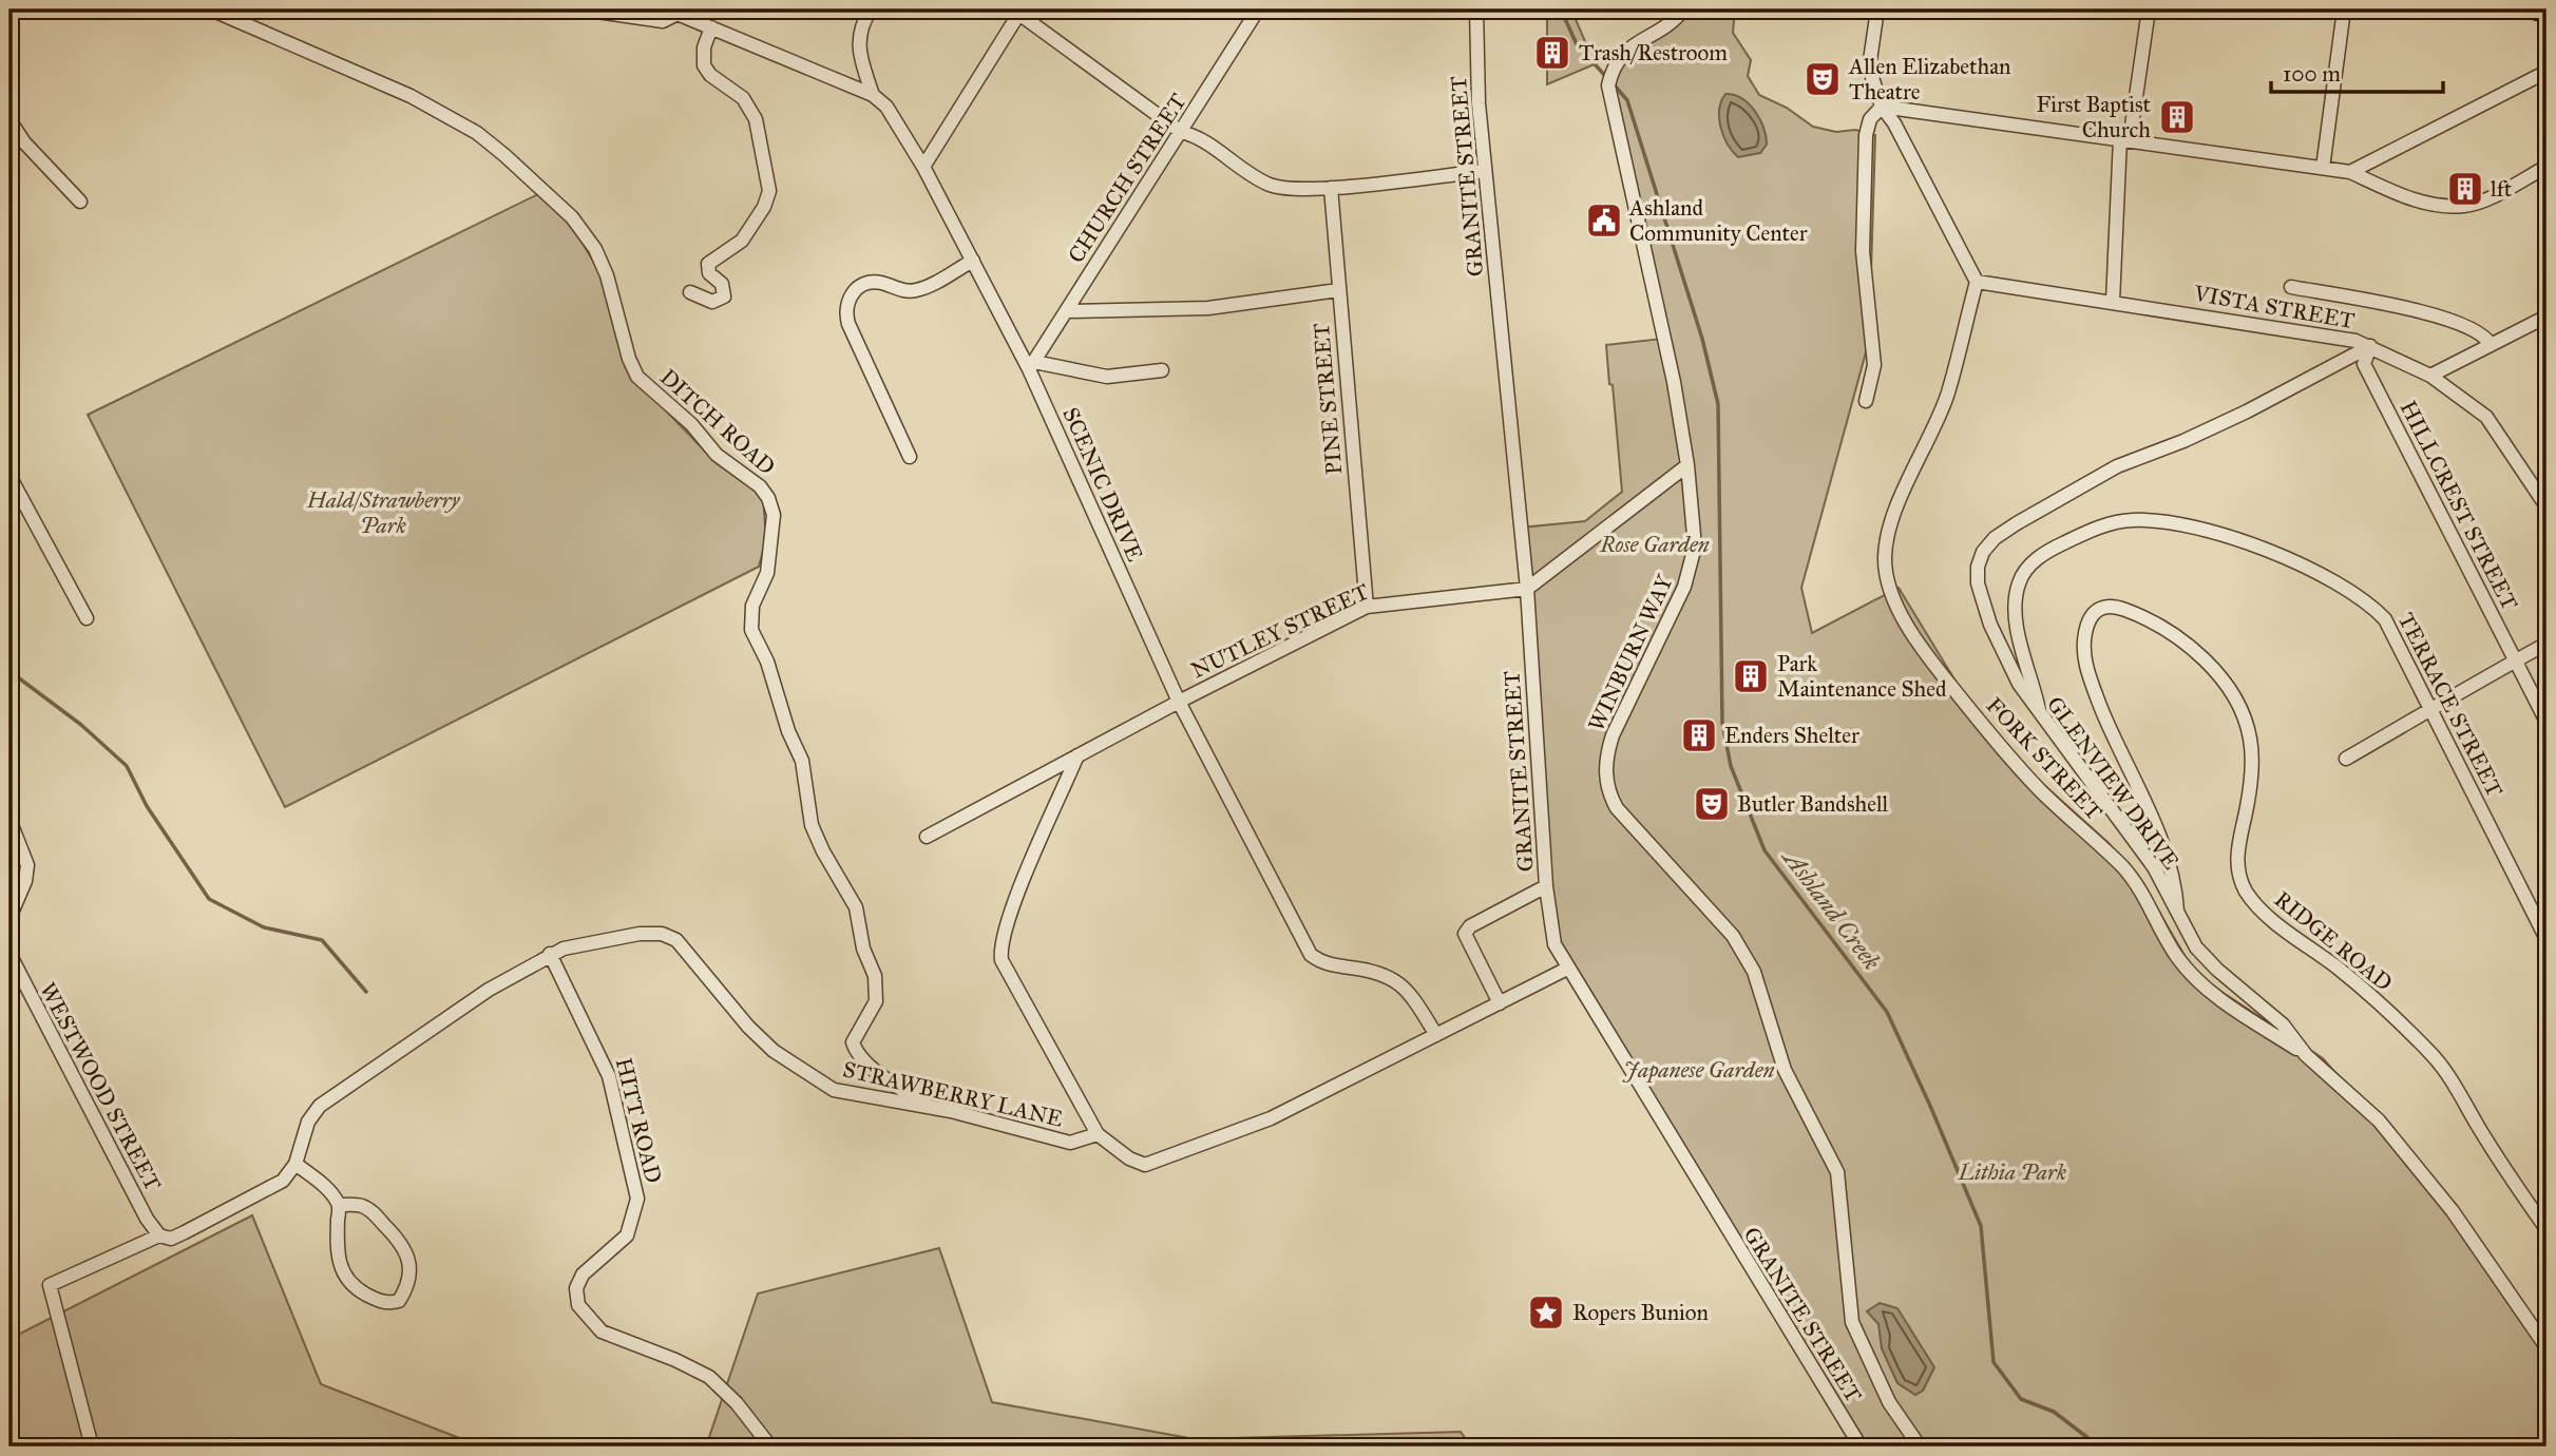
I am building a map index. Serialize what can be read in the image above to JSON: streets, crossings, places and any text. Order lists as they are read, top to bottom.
{
  "streets": {
    "street": [
      "GRANITE STREET",
      "CHURCH STREET",
      "VISTA STREET",
      "PINE STREET",
      "DITCH ROAD",
      "SCENIC DRIVE",
      "HILLCREST STREET",
      "NUTLEY STREET",
      "WINBURN WAY",
      "TERRACE STREET",
      "FORK STREET",
      "GLENVIEW DRIVE",
      "RIDGE ROAD",
      "WESTWOOD STREET",
      "STRAWBERRY LANE",
      "HITT ROAD"
    ]
  },
  "crossings": [
    ["GRANITE STREET", "NUTLEY STREET"],
    ["CHURCH STREET", "SCENIC DRIVE"],
    ["VISTA STREET", "HILLCREST STREET"],
    ["VISTA STREET", "FORK STREET"],
    ["VISTA STREET", "GLENVIEW DRIVE"],
    ["PINE STREET", "NUTLEY STREET"],
    ["DITCH ROAD", "STRAWBERRY LANE"],
    ["SCENIC DRIVE", "NUTLEY STREET"],
    ["HILLCREST STREET", "GLENVIEW DRIVE"],
    ["TERRACE STREET", "GLENVIEW DRIVE"],
    ["FORK STREET", "GLENVIEW DRIVE"],
    ["GLENVIEW DRIVE", "RIDGE ROAD"],
    ["STRAWBERRY LANE", "HITT ROAD"]
  ],
  "water": ["Ashland Creek"],
  "parks": [
    "Hald/Strawberry Park",
    "Rose Garden",
    "Japanese Garden",
    "Lithia Park"
  ],
  "places": {
    "building": [
      "Trash/Restroom",
      "First Baptist Church",
      "lft",
      "Park Maintenance Shed",
      "Enders Shelter"
    ],
    "theatre": ["Allen Elizabethan Theatre", "Butler Bandshell"],
    "public building": ["Ashland Community Center"],
    "place": ["Ropers Bunion"]
  },
  "scale_bar": "100 m"
}
